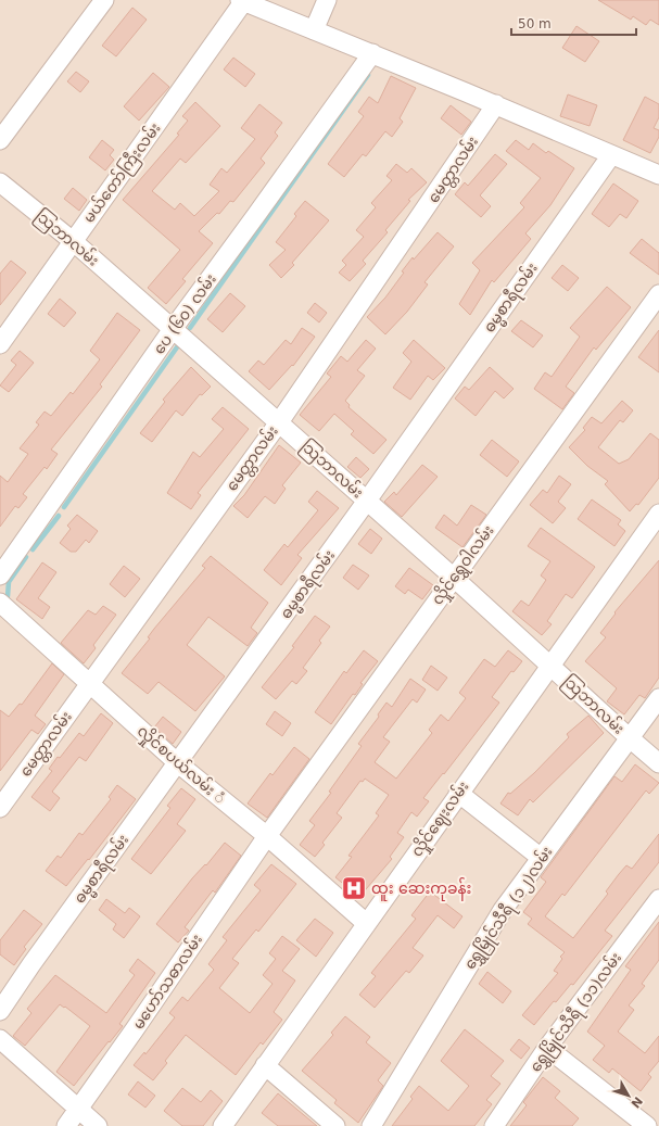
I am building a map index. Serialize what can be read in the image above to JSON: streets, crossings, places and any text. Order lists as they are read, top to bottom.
{
  "streets": {
    "street": [
      "မေတ္တာလမ်း",
      "မယ်တော်ကြီးလမ်း",
      "သြဘာလမ်း",
      "ဓမ္မစာရီလမ်း",
      "ပေ (၆၀) လမ်း",
      "လှိုင်ရွှေဝါလမ်း",
      "လှိုင်စပယ်လမ်း ံ",
      "လှိုင်ဈေးလမ်း",
      "ရွှေမြိုင်သီရီ (၁၂)လမ်း",
      "မဟော်သဓာလမ်း",
      "ရွှေမြိုင်သီရီ (၁၁)လမ်း"
    ]
  },
  "crossings": [
    ["မေတ္တာလမ်း", "သြဘာလမ်း"],
    ["မေတ္တာလမ်း", "လှိုင်စပယ်လမ်း ံ"],
    ["မယ်တော်ကြီးလမ်း", "သြဘာလမ်း"],
    ["သြဘာလမ်း", "ဓမ္မစာရီလမ်း"],
    ["သြဘာလမ်း", "ပေ (၆၀) လမ်း"],
    ["သြဘာလမ်း", "လှိုင်ရွှေဝါလမ်း"],
    ["သြဘာလမ်း", "လှိုင်ဈေးလမ်း"],
    ["သြဘာလမ်း", "ရွှေမြိုင်သီရီ (၁၂)လမ်း"],
    ["ဓမ္မစာရီလမ်း", "လှိုင်စပယ်လမ်း ံ"],
    ["လှိုင်ရွှေဝါလမ်း", "လှိုင်စပယ်လမ်း ံ"],
    ["လှိုင်ရွှေဝါလမ်း", "မဟော်သဓာလမ်း"],
    ["လှိုင်စပယ်လမ်း ံ", "လှိုင်ဈေးလမ်း"],
    ["လှိုင်စပယ်လမ်း ံ", "မဟော်သဓာလမ်း"]
  ],
  "places": {
    "hospital": ["ထူး ဆေးကုခန်း"]
  },
  "scale_bar": "50 m",
  "north": "bottom right"
}
